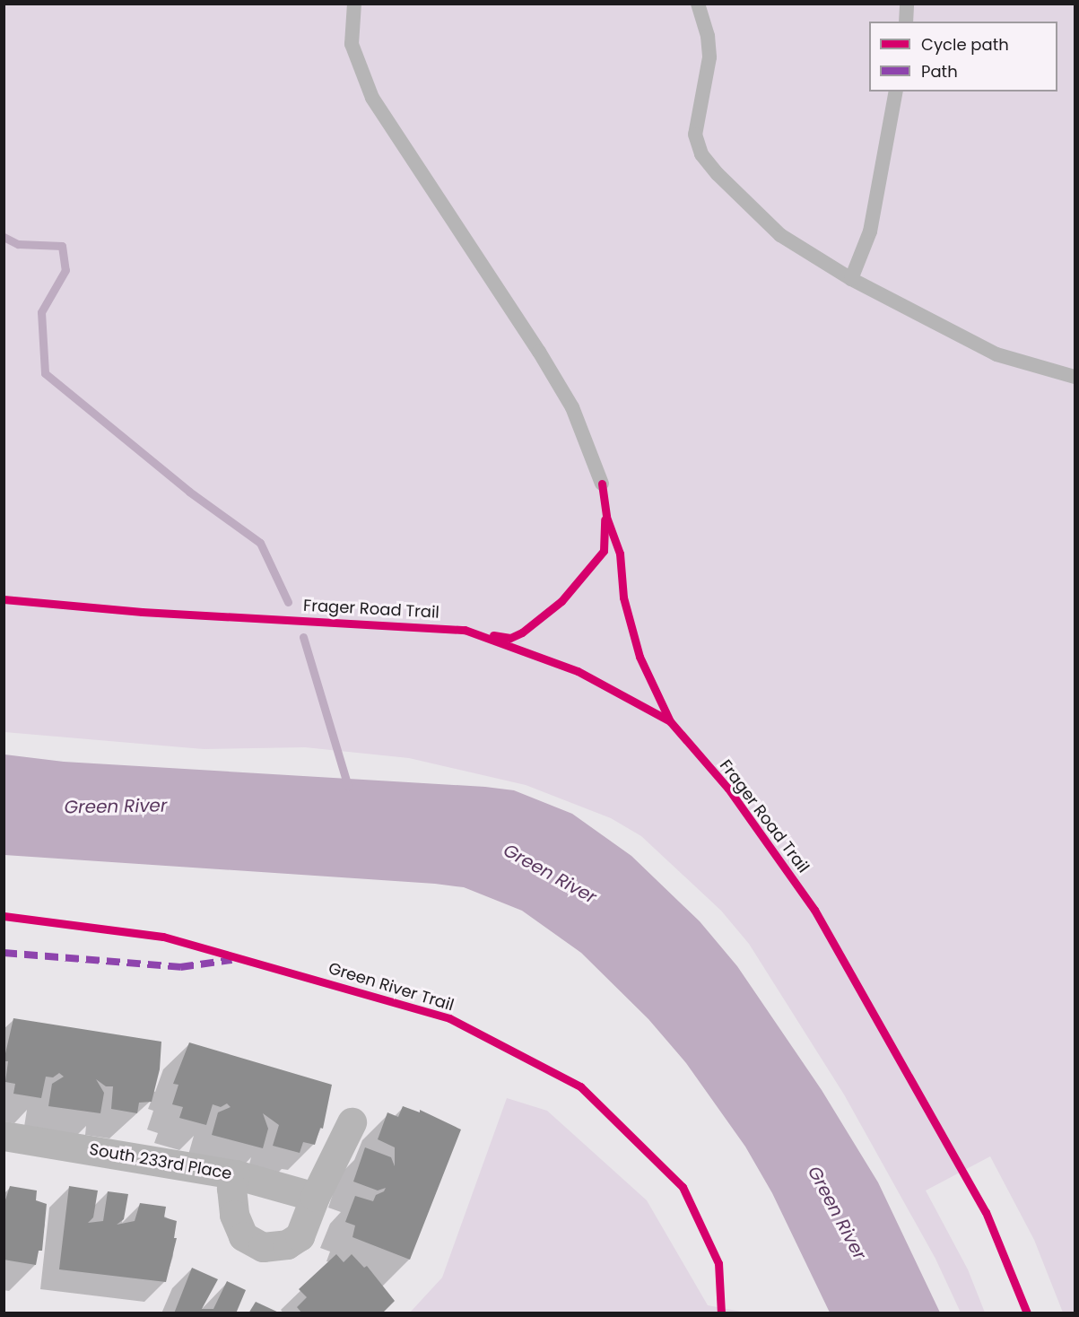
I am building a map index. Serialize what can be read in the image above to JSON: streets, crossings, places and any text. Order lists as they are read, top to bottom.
{
  "streets": {
    "street": ["South 233rd Place"],
    "cycle path": ["Frager Road Trail", "Green River Trail"]
  },
  "water": ["Green River"],
  "legend": ["Cycle path", "Path"]
}
